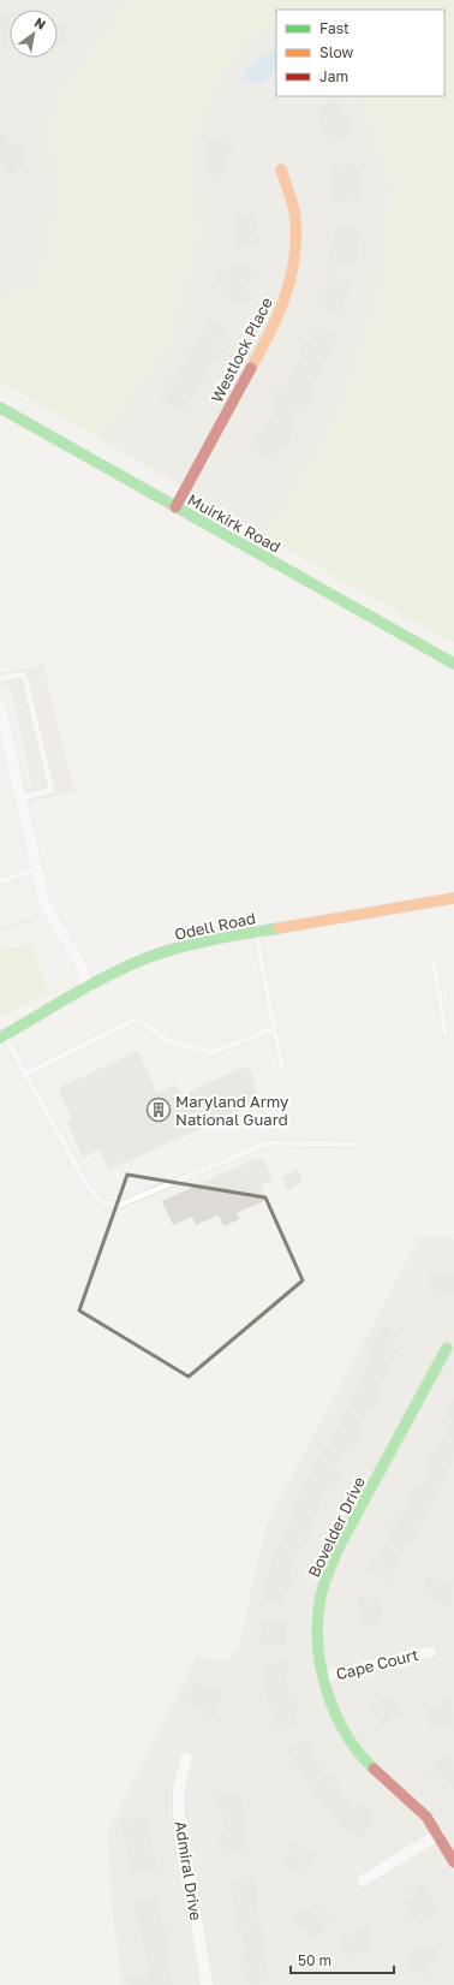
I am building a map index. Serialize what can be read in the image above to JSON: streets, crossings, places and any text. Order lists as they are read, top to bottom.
{
  "streets": {
    "street": [
      "Westlock Place",
      "Muirkirk Road",
      "Odell Road",
      "Bovelder Drive",
      "Cape Court",
      "Admiral Drive"
    ]
  },
  "crossings": [
    ["Westlock Place", "Muirkirk Road"],
    ["Bovelder Drive", "Cape Court"]
  ],
  "places": {
    "building": ["Maryland Army National Guard"]
  },
  "legend": ["Fast", "Slow", "Jam"],
  "scale_bar": "50 m",
  "north": "top right"
}
